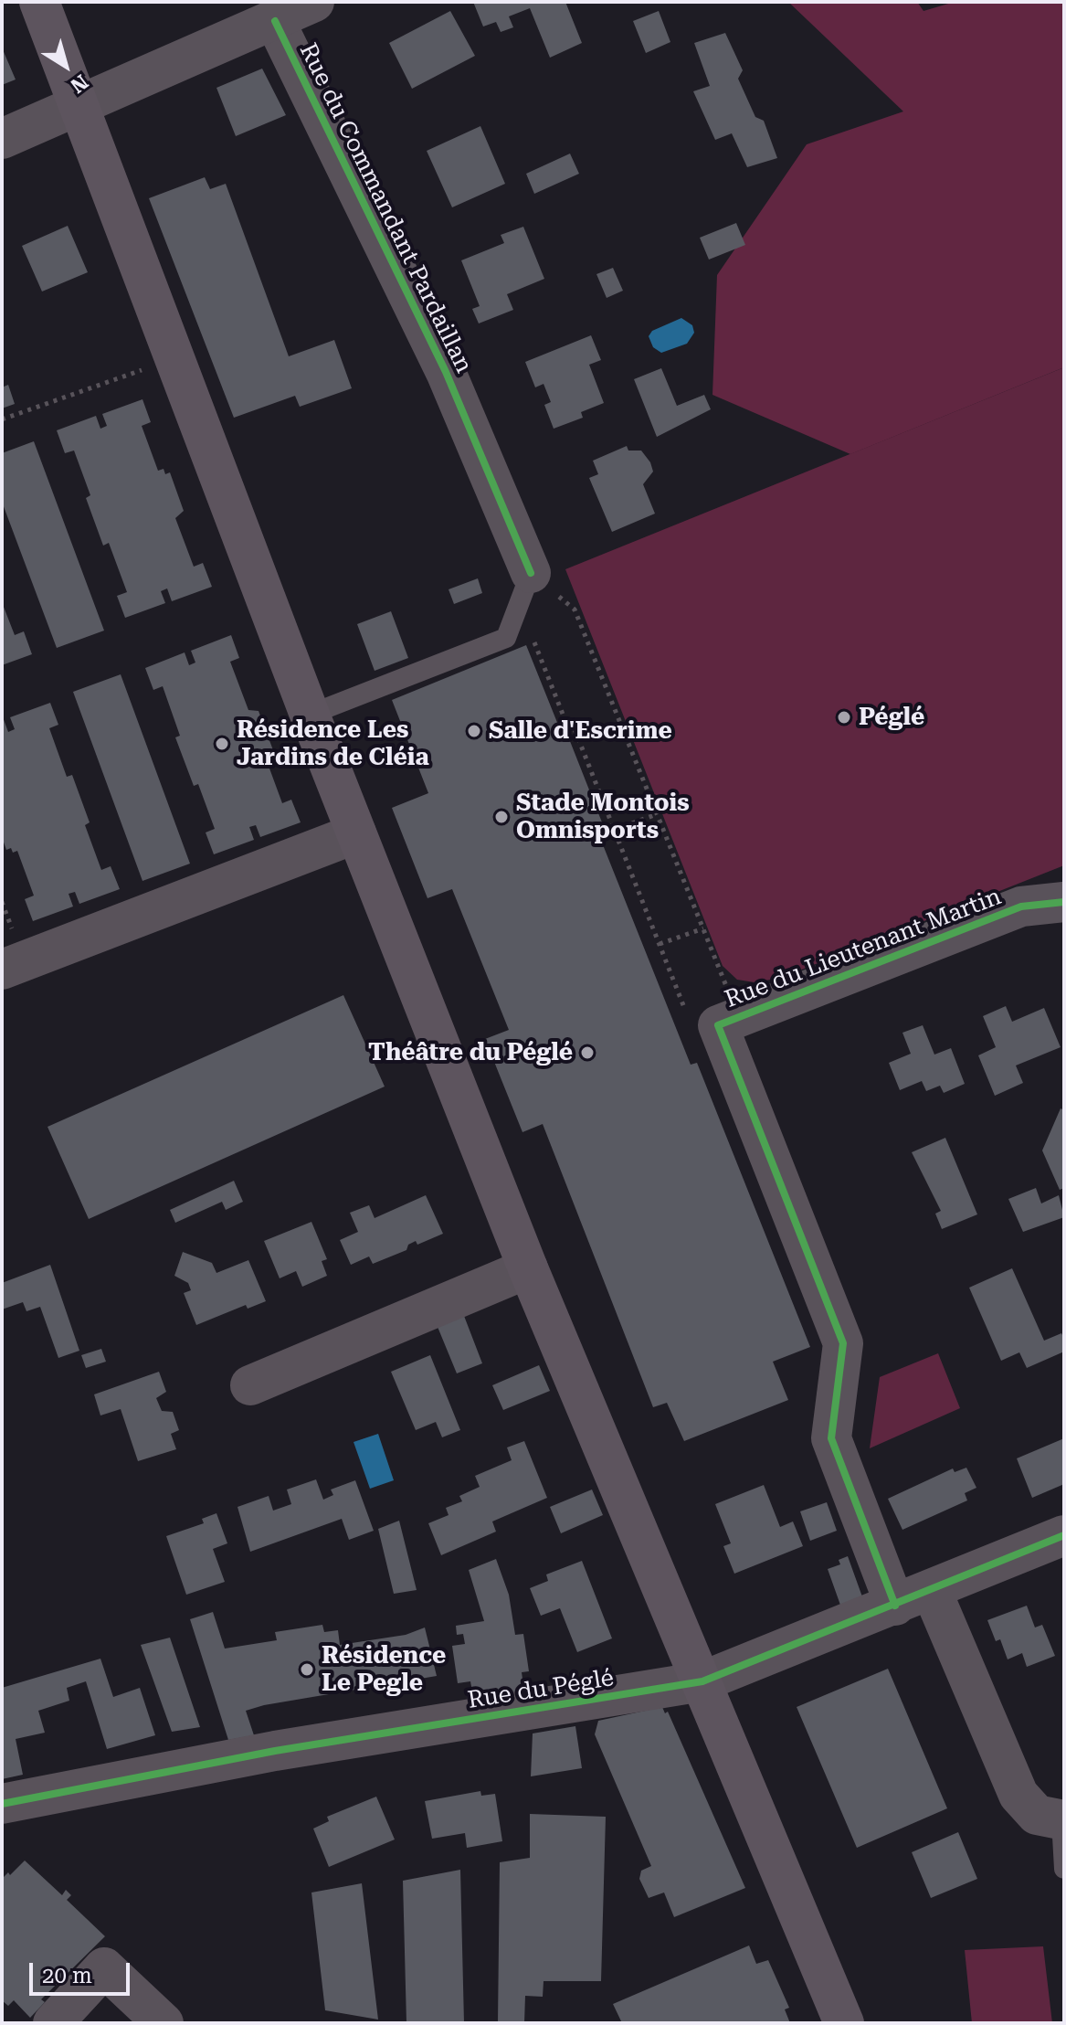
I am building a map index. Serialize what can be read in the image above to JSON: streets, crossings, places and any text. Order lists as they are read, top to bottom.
{
  "streets": {
    "street": ["Rue du Commandant Pardaillan", "Rue du Lieutenant Martin", "Rue du Péglé"]
  },
  "places": [
    "Péglé",
    "Salle d'Escrime",
    "Résidence Les Jardins de Cléia",
    "Stade Montois Omnisports",
    "Théâtre du Péglé",
    "Résidence Le Pegle"
  ],
  "scale_bar": "20 m",
  "north": "bottom right"
}
